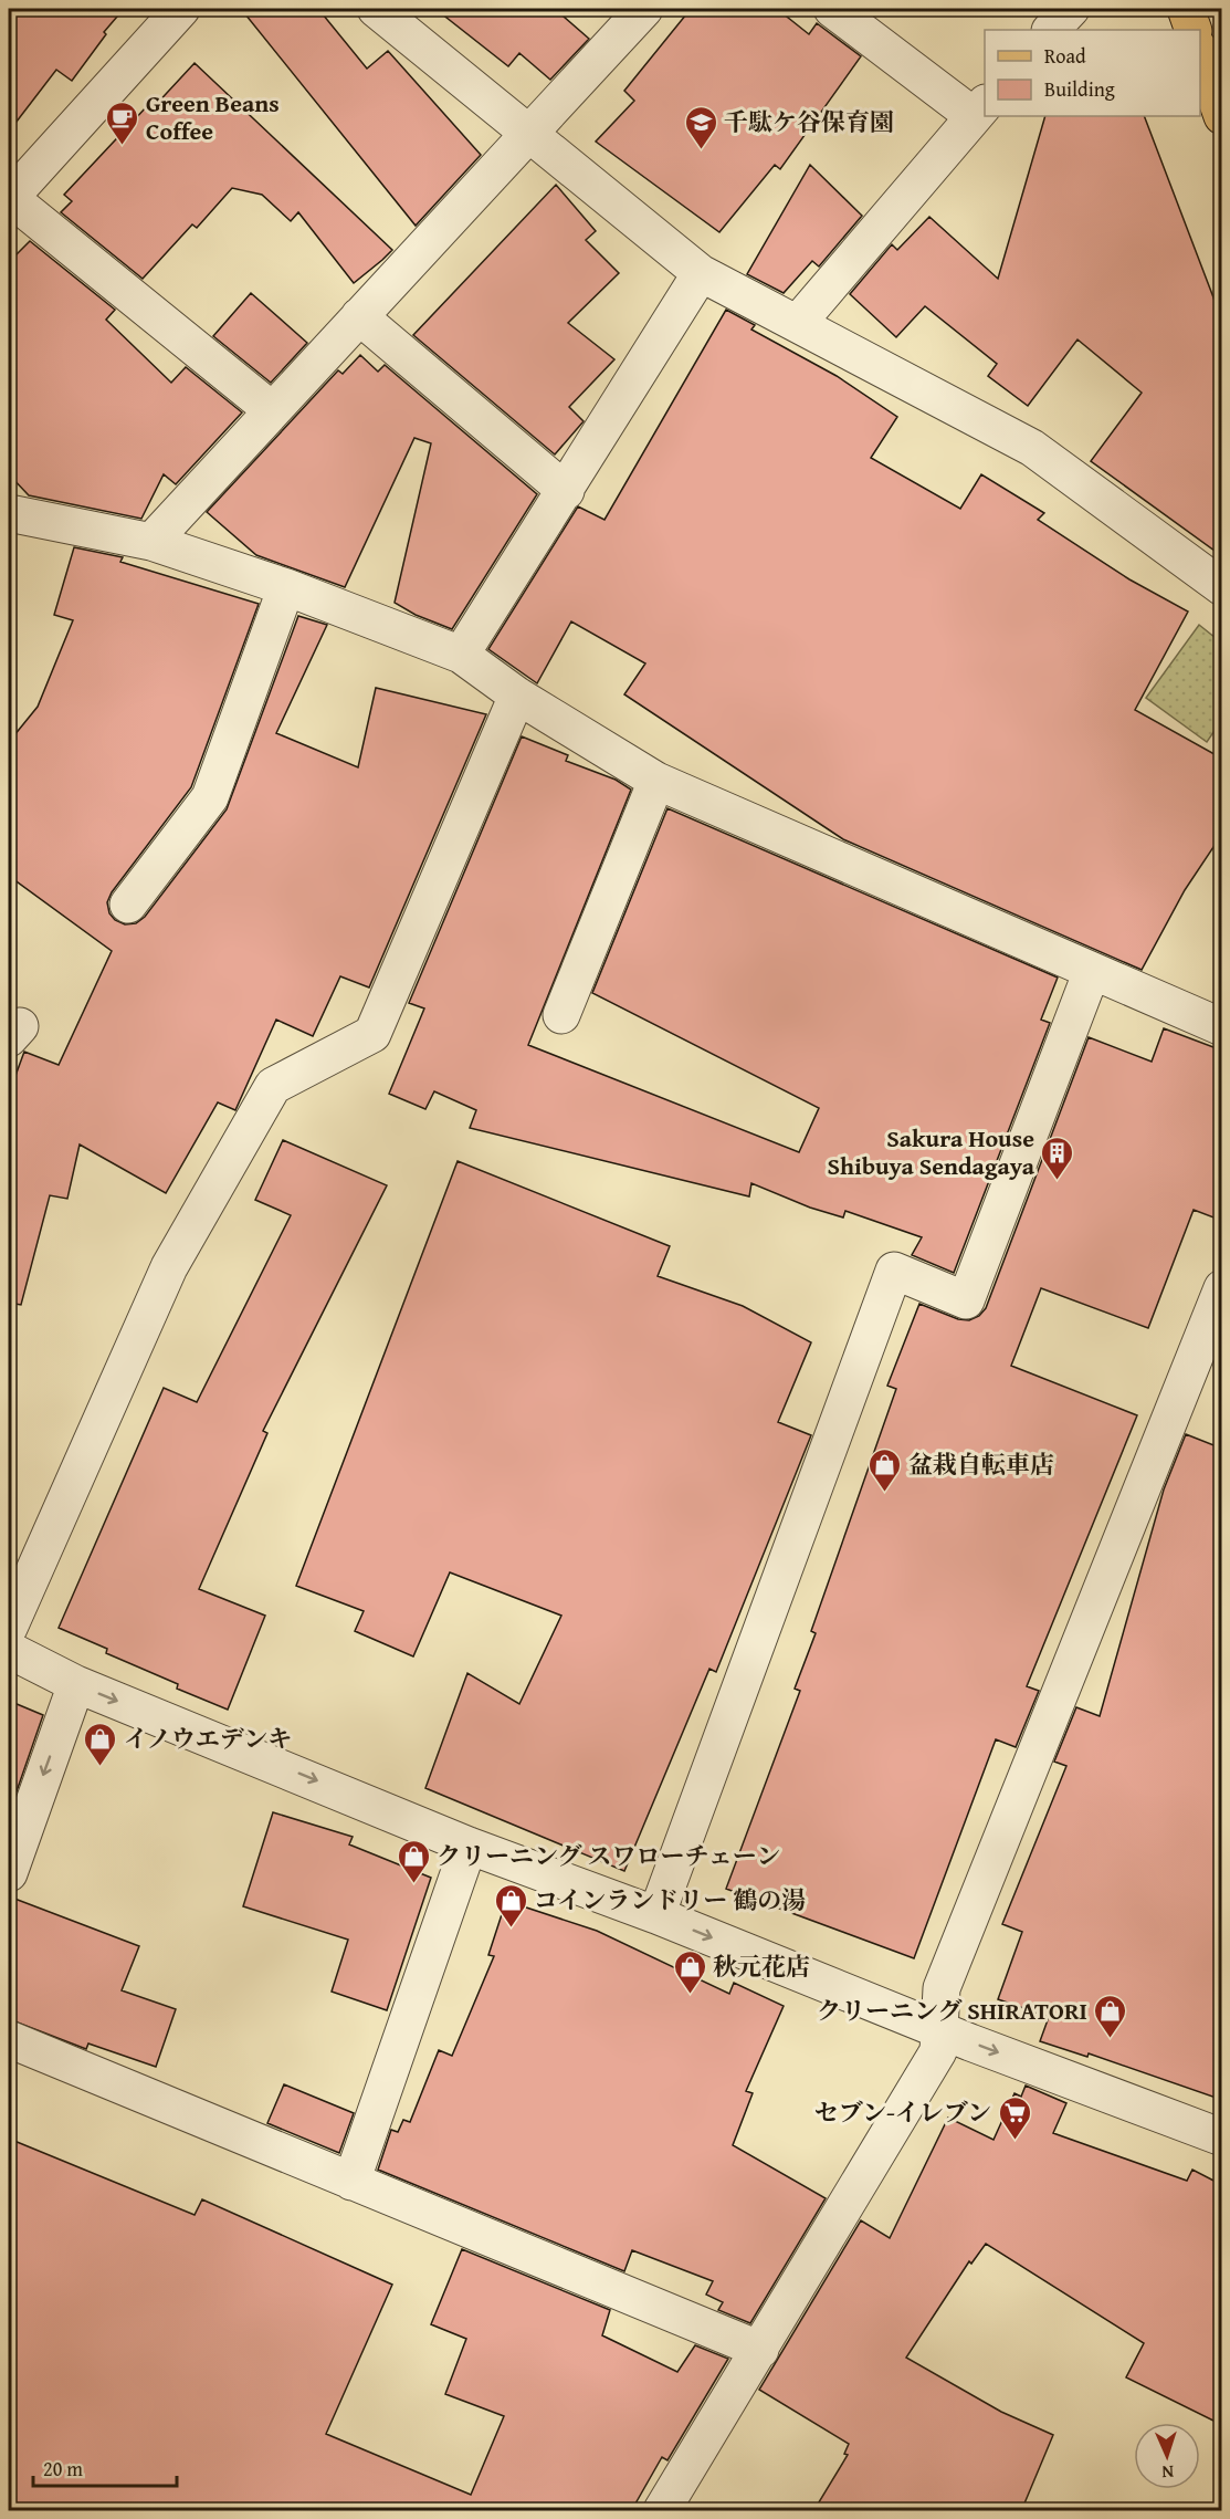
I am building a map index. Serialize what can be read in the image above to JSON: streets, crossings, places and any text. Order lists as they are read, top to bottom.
{
  "places": {
    "cafe": ["Green Beans Coffee"],
    "school or university": ["千駄ケ谷保育園"],
    "building": ["Sakura House Shibuya Sendagaya"],
    "shop": [
      "盆栽自転車店",
      "イノウエデンキ",
      "クリーニング スワローチェーン",
      "コインランドリー 鶴の湯",
      "秋元花店",
      "クリーニング SHIRATORI"
    ],
    "supermarket": ["セブン-イレブン"]
  },
  "legend": ["Road", "Building"],
  "scale_bar": "20 m",
  "north": "bottom"
}
